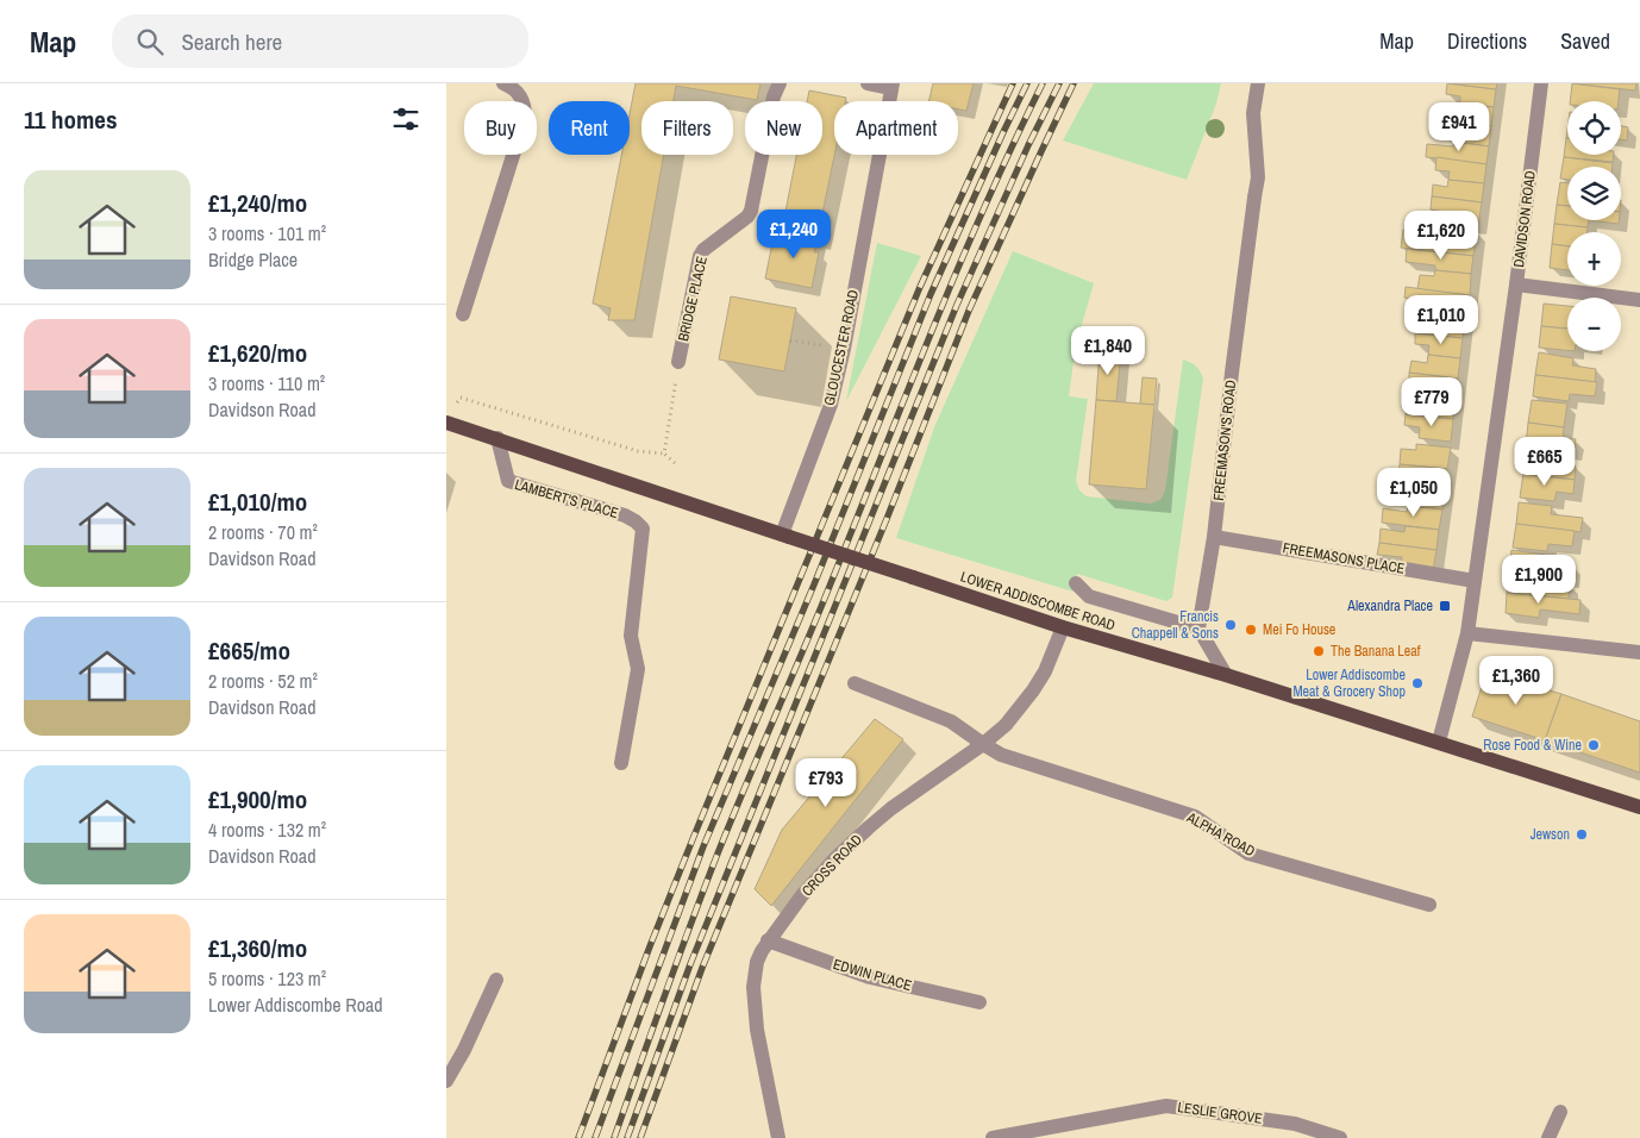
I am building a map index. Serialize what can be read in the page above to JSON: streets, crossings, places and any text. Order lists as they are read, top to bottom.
{
  "streets": {
    "main road": ["LOWER ADDISCOMBE ROAD"],
    "street": [
      "DAVIDSON ROAD",
      "BRIDGE PLACE",
      "GLOUCESTER ROAD",
      "FREEMASON'S ROAD",
      "LAMBERT'S PLACE",
      "FREEMASONS PLACE",
      "ALPHA ROAD",
      "CROSS ROAD",
      "EDWIN PLACE",
      "LESLIE GROVE"
    ]
  },
  "crossings": [
    ["DAVIDSON ROAD", "FREEMASONS PLACE"],
    ["DAVIDSON ROAD", "LOWER ADDISCOMBE ROAD"],
    ["GLOUCESTER ROAD", "LOWER ADDISCOMBE ROAD"],
    ["FREEMASON'S ROAD", "FREEMASONS PLACE"],
    ["LAMBERT'S PLACE", "LOWER ADDISCOMBE ROAD"],
    ["LOWER ADDISCOMBE ROAD", "CROSS ROAD"],
    ["ALPHA ROAD", "CROSS ROAD"],
    ["CROSS ROAD", "EDWIN PLACE"]
  ],
  "places": {
    "transit": ["Alexandra Place"],
    "other": [
      "Francis Chappell & Sons",
      "Mei Fo House",
      "The Banana Leaf",
      "Lower Addiscombe Meat & Grocery Shop",
      "Rose Food & Wine",
      "Jewson"
    ]
  },
  "page": {
    "header": "Map",
    "search": "Search here",
    "nav": ["Map", "Directions", "Saved"],
    "heading": "11 homes",
    "map_buttons": ["+", "−"],
    "chip": [
      "Buy",
      "Rent",
      "Filters",
      "New",
      "Apartment"
    ],
    "price": [
      "£941",
      "£1,240",
      "£1,620",
      "£1,010",
      "£1,840",
      "£779",
      "£665",
      "£1,050",
      "£1,900",
      "£1,360",
      "£793"
    ],
    "list": [
      {
        "name": "£1,240/mo",
        "note": "3 rooms · 101 m² · Bridge Place"
      },
      {
        "name": "£1,620/mo",
        "note": "3 rooms · 110 m² · Davidson Road"
      },
      {
        "name": "£1,010/mo",
        "note": "2 rooms · 70 m² · Davidson Road"
      },
      {
        "name": "£665/mo",
        "note": "2 rooms · 52 m² · Davidson Road"
      },
      {
        "name": "£1,900/mo",
        "note": "4 rooms · 132 m² · Davidson Road"
      },
      {
        "name": "£1,360/mo",
        "note": "5 rooms · 123 m² · Lower Addiscombe Road"
      }
    ]
  }
}
